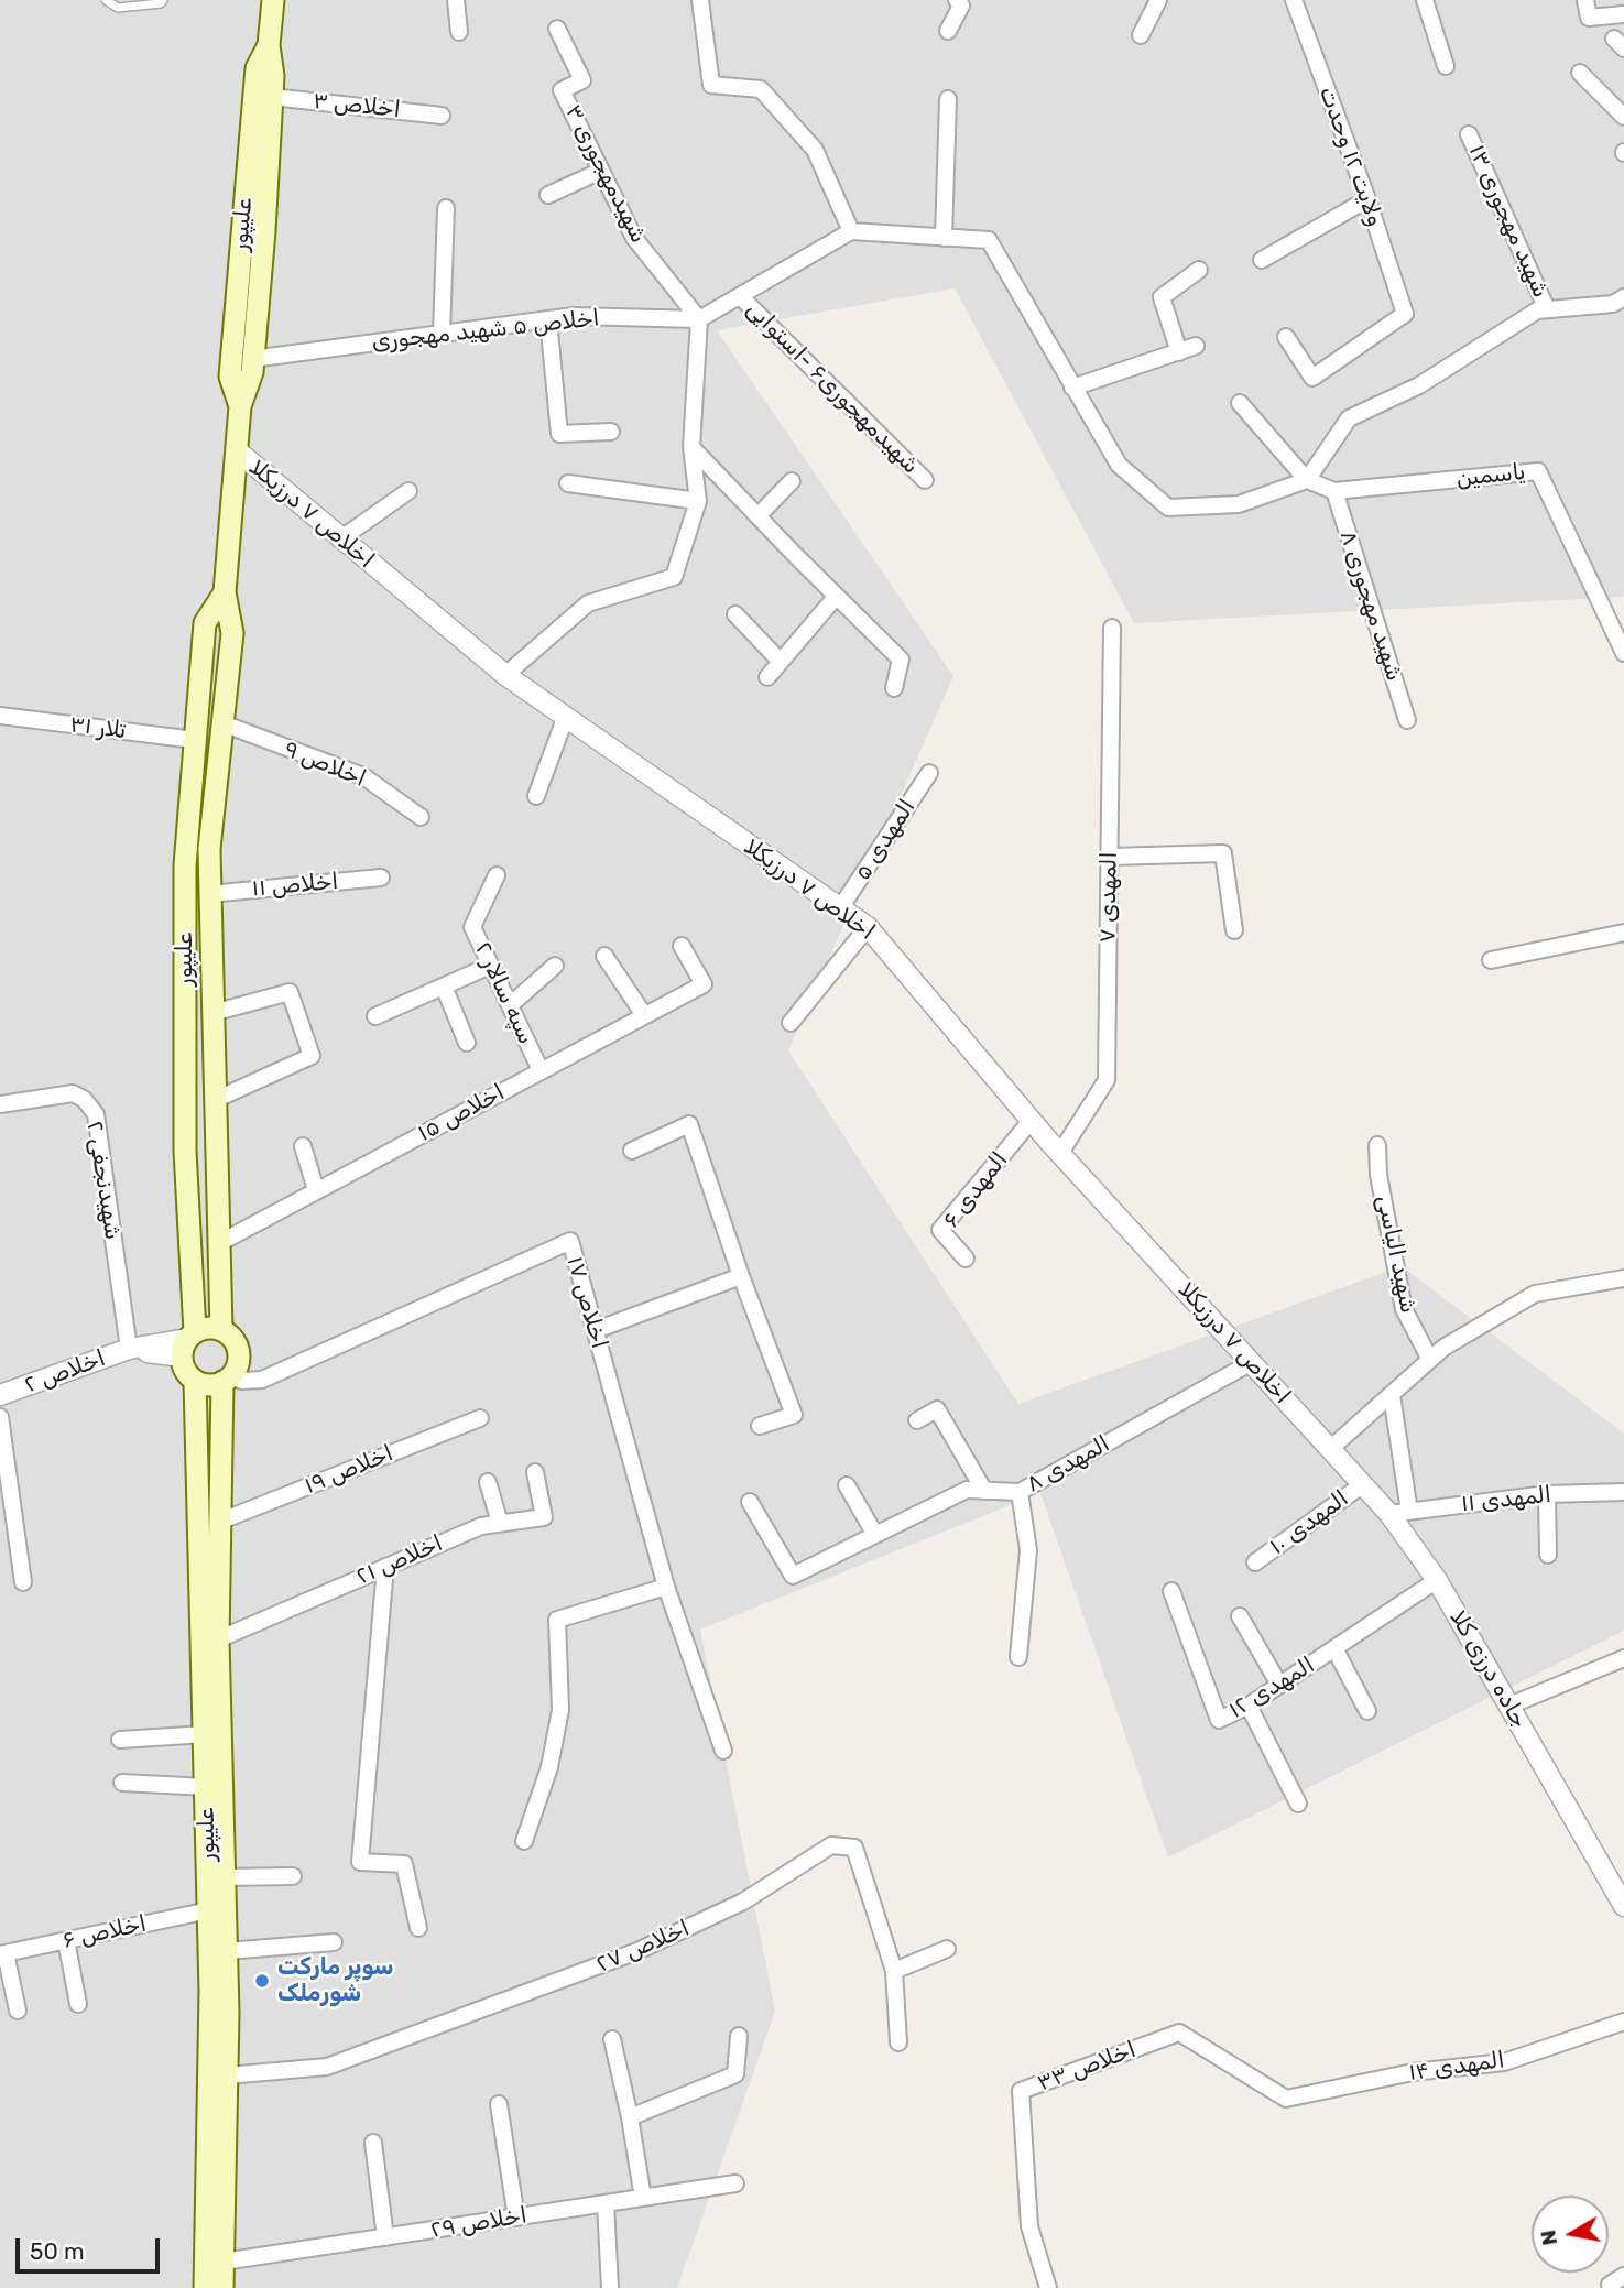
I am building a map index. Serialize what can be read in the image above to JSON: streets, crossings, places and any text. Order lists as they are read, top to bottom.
{
  "streets": {
    "main road": ["علیپور"],
    "street": [
      "اخلاص ۳",
      "ولایت ۱۲ وحدت",
      "شهیدمهجوری ۳",
      "شهید مهجوری ۱۳",
      "اخلاص ۵ شهید مهجوری",
      "شهیدمهجوری۶ -استوایی",
      "یاسمین",
      "اخلاص ۷ درزیکلا",
      "شهید مهجوری ۸",
      "تلار ۳۱",
      "اخلاص ۹",
      "المهدی ۵",
      "اخلاص ۱۱",
      "المهدی ۷",
      "سپه سالار ۲",
      "اخلاص ۱۵",
      "شهیدنجفی ۲",
      "المهدی ۶",
      "شهید الیاسی",
      "اخلاص ۱۷",
      "اخلاص ۲",
      "المهدی ۸",
      "اخلاص ۱۹",
      "المهدی ۱۱",
      "المهدی ۱۰",
      "اخلاص ۲۱",
      "جاده درزی کلا",
      "المهدی ۱۲",
      "اخلاص ۶",
      "اخلاص ۲۷",
      "اخلاص ۳۳",
      "المهدی ۱۴",
      "اخلاص ۲۹"
    ]
  },
  "crossings": [
    ["اخلاص ۳", "علیپور"],
    ["شهیدمهجوری ۳", "اخلاص ۵ شهید مهجوری"],
    ["علیپور", "اخلاص ۵ شهید مهجوری"],
    ["علیپور", "اخلاص ۷ درزیکلا"],
    ["علیپور", "تلار ۳۱"],
    ["علیپور", "اخلاص ۹"],
    ["علیپور", "اخلاص ۱۱"],
    ["علیپور", "اخلاص ۱۵"],
    ["علیپور", "اخلاص ۱۷"],
    ["علیپور", "اخلاص ۲"],
    ["علیپور", "اخلاص ۱۹"],
    ["علیپور", "اخلاص ۲۱"],
    ["علیپور", "اخلاص ۶"],
    ["علیپور", "اخلاص ۲۷"],
    ["علیپور", "اخلاص ۲۹"],
    ["یاسمین", "شهید مهجوری ۸"],
    ["اخلاص ۷ درزیکلا", "المهدی ۵"],
    ["اخلاص ۷ درزیکلا", "المهدی ۷"],
    ["اخلاص ۷ درزیکلا", "المهدی ۶"],
    ["اخلاص ۷ درزیکلا", "المهدی ۸"],
    ["اخلاص ۷ درزیکلا", "جاده درزی کلا"],
    ["سپه سالار ۲", "اخلاص ۱۵"],
    ["شهیدنجفی ۲", "اخلاص ۲"],
    ["اخلاص ۱۷", "اخلاص ۲"],
    ["المهدی ۱۱", "جاده درزی کلا"],
    ["المهدی ۱۰", "جاده درزی کلا"],
    ["جاده درزی کلا", "المهدی ۱۲"],
    ["اخلاص ۳۳", "المهدی ۱۴"]
  ],
  "places": ["سوپر مارکت شورملک"],
  "scale_bar": "50 m",
  "north": "left"
}
